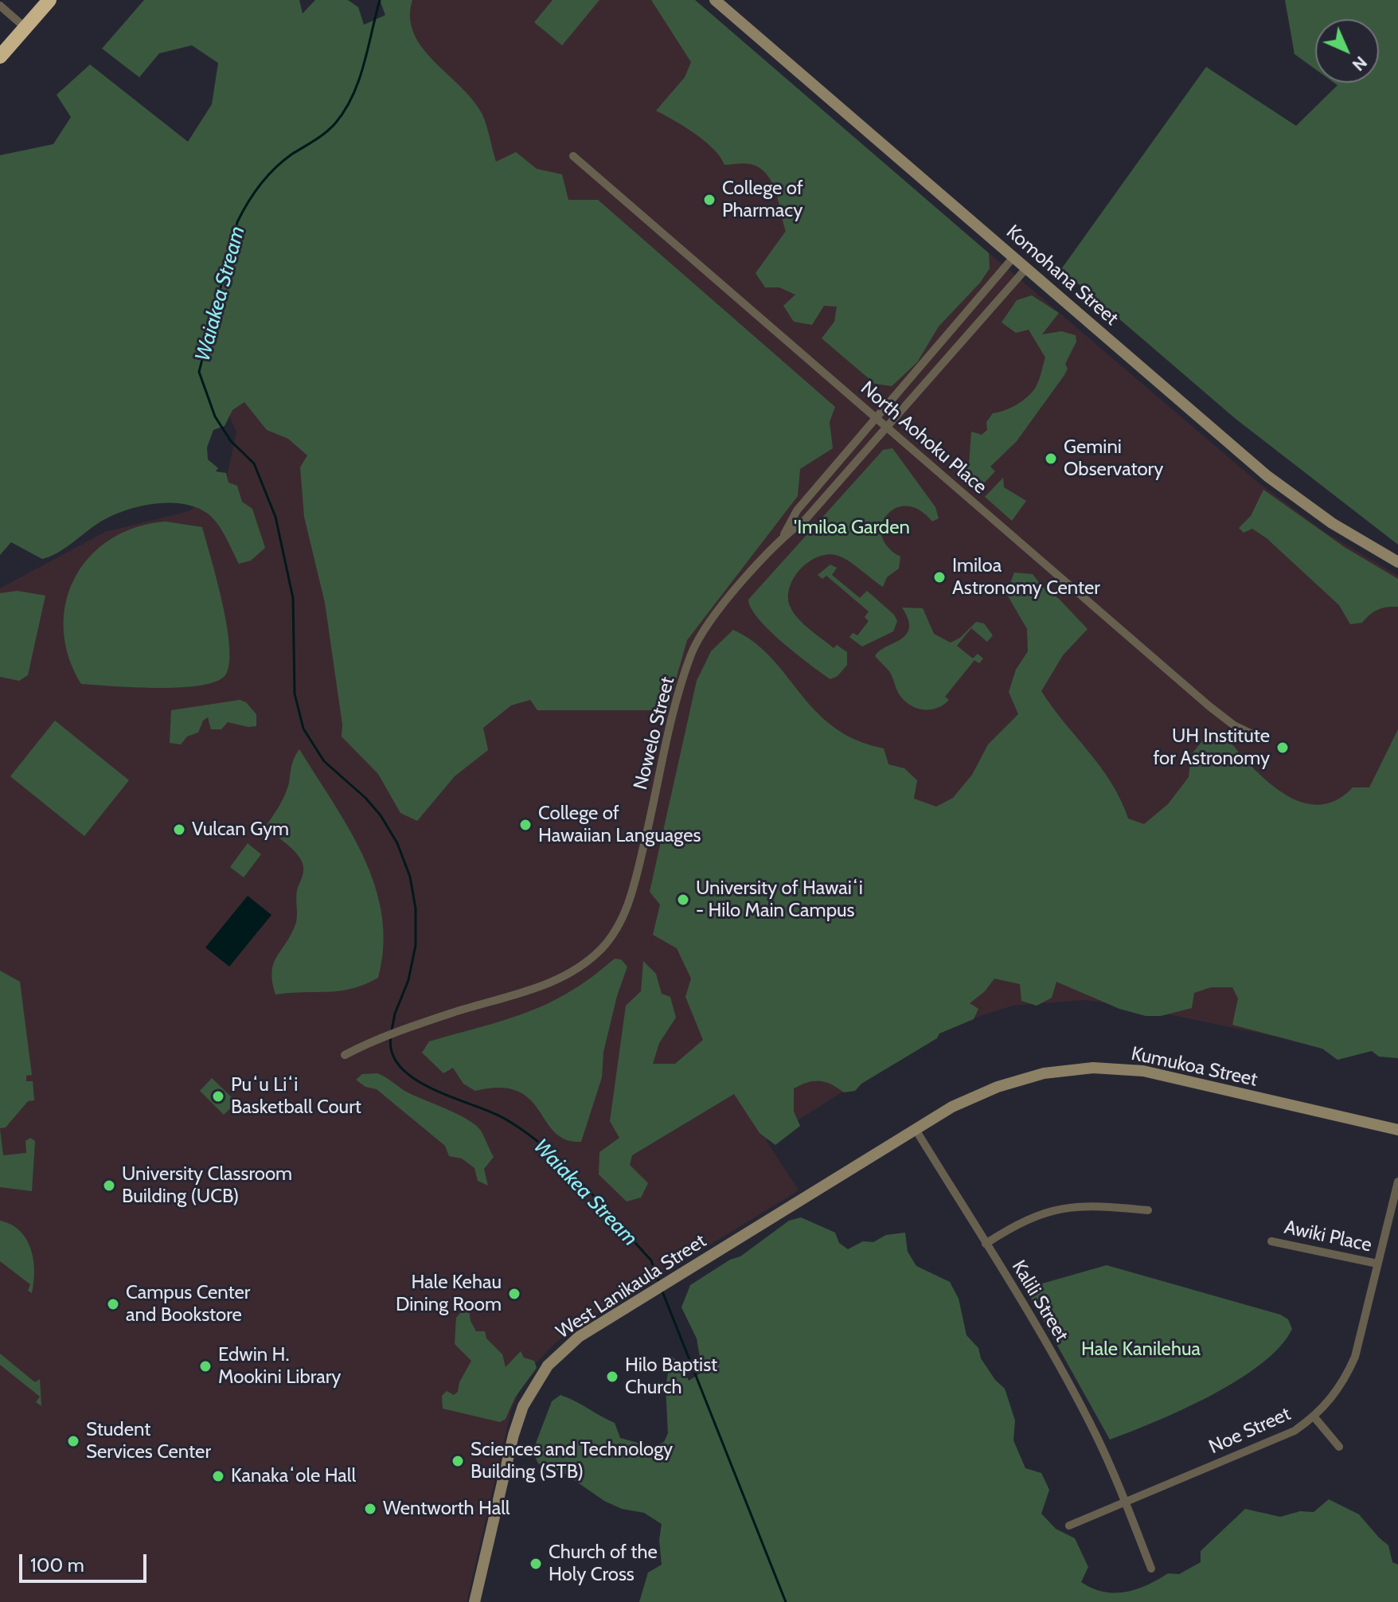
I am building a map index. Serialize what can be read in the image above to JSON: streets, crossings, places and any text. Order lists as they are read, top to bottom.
{
  "streets": {
    "street": [
      "Komohana Street",
      "North Aohoku Place",
      "Nowelo Street",
      "Kumukoa Street",
      "Awiki Place",
      "West Lanikaula Street",
      "Kalili Street",
      "Noe Street"
    ]
  },
  "crossings": [
    ["Komohana Street", "Nowelo Street"],
    ["North Aohoku Place", "Nowelo Street"],
    ["Kumukoa Street", "West Lanikaula Street"],
    ["Kumukoa Street", "Kalili Street"],
    ["Awiki Place", "Noe Street"],
    ["West Lanikaula Street", "Kalili Street"],
    ["Kalili Street", "Noe Street"]
  ],
  "water": ["Waiakea Stream"],
  "parks": ["'Imiloa Garden", "Hale Kanilehua"],
  "places": [
    "College of Pharmacy",
    "Gemini Observatory",
    "Imiloa Astronomy Center",
    "UH Institute for Astronomy",
    "College of Hawaiian Languages",
    "Vulcan Gym",
    "University of Hawaiʻi - Hilo Main Campus",
    "Puʻu Liʻi Basketball Court",
    "University Classroom Building (UCB)",
    "Hale Kehau Dining Room",
    "Campus Center and Bookstore",
    "Edwin H. Mookini Library",
    "Hilo Baptist Church",
    "Student Services Center",
    "Sciences and Technology Building (STB)",
    "Kanakaʻole Hall",
    "Wentworth Hall",
    "Church of the Holy Cross"
  ],
  "scale_bar": "100 m",
  "north": "bottom right"
}
